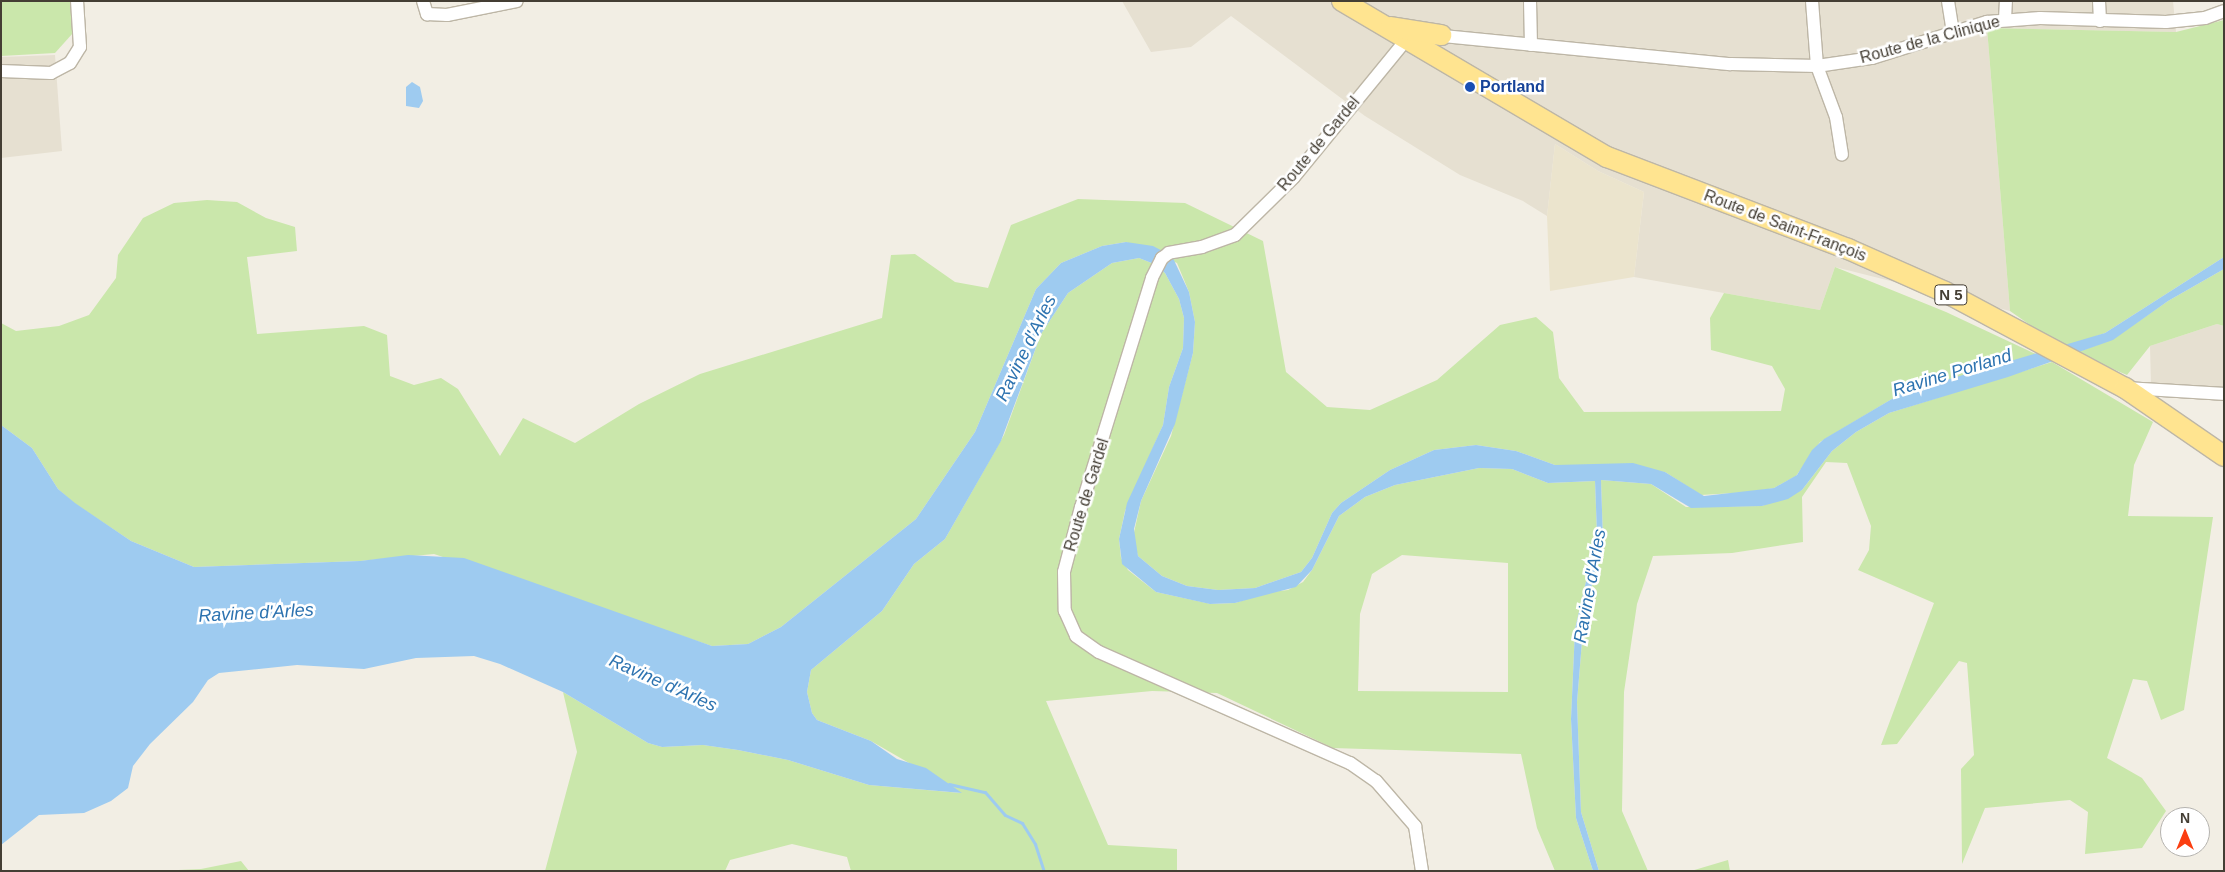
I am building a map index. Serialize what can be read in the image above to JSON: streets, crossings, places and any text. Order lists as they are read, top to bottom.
{
  "streets": {
    "main road": ["Route de Saint-François", "N 5"],
    "street": ["Route de la Clinique", "Route de Gardel"]
  },
  "crossings": [
    ["Route de la Clinique", "Route de Gardel"],
    ["Route de la Clinique", "Route de Saint-François"],
    ["Route de Gardel", "Route de Saint-François"]
  ],
  "water": ["Ravine d'Arles", "Ravine Porland"],
  "places": ["Portland"],
  "north": "top"
}
